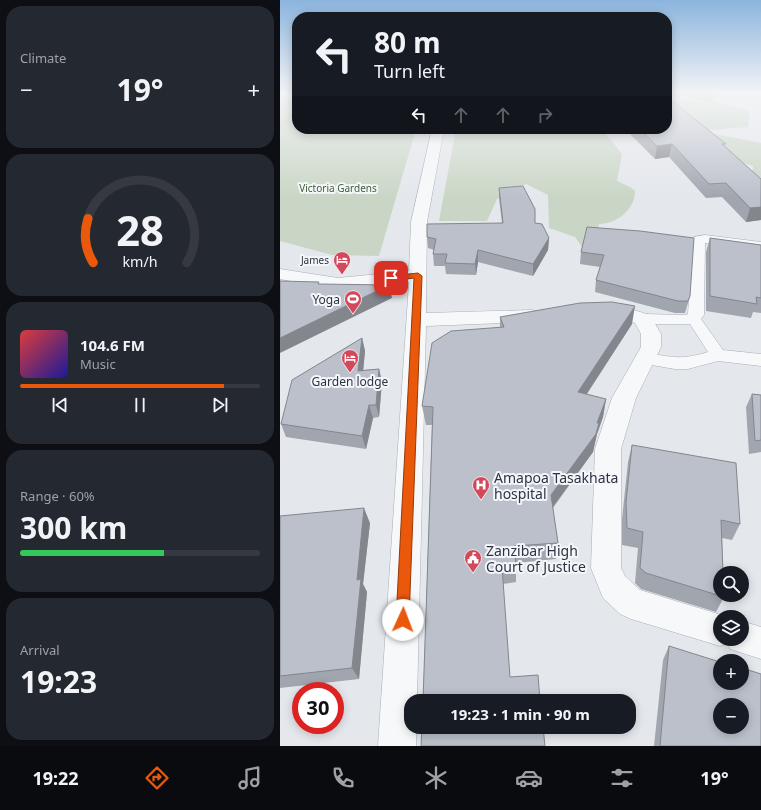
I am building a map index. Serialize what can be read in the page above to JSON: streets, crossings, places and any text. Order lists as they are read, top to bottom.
{
  "parks": ["Victoria Gardens"],
  "places": {
    "hotel": ["James", "Garden lodge"],
    "sports": ["Yoga"],
    "hospital": ["Amapoa Tasakhata hospital"],
    "public building": ["Zanzibar High Court of Justice"]
  },
  "page": {
    "tile": [
      "Climate",
      ["Range · 60%", "300 km"],
      ["Arrival", "19:23"]
    ],
    "turn": ["80 m", "Turn left"],
    "heat": ["−", "19°", "+"],
    "song": ["104.6 FM", "Music"],
    "map_buttons": ["+", "−"],
    "limit": "30",
    "trip": "19:23 · 1 min · 90 m",
    "tabs": ["19:22", "19°"],
    "gauge": ["28", "km/h"]
  }
}
